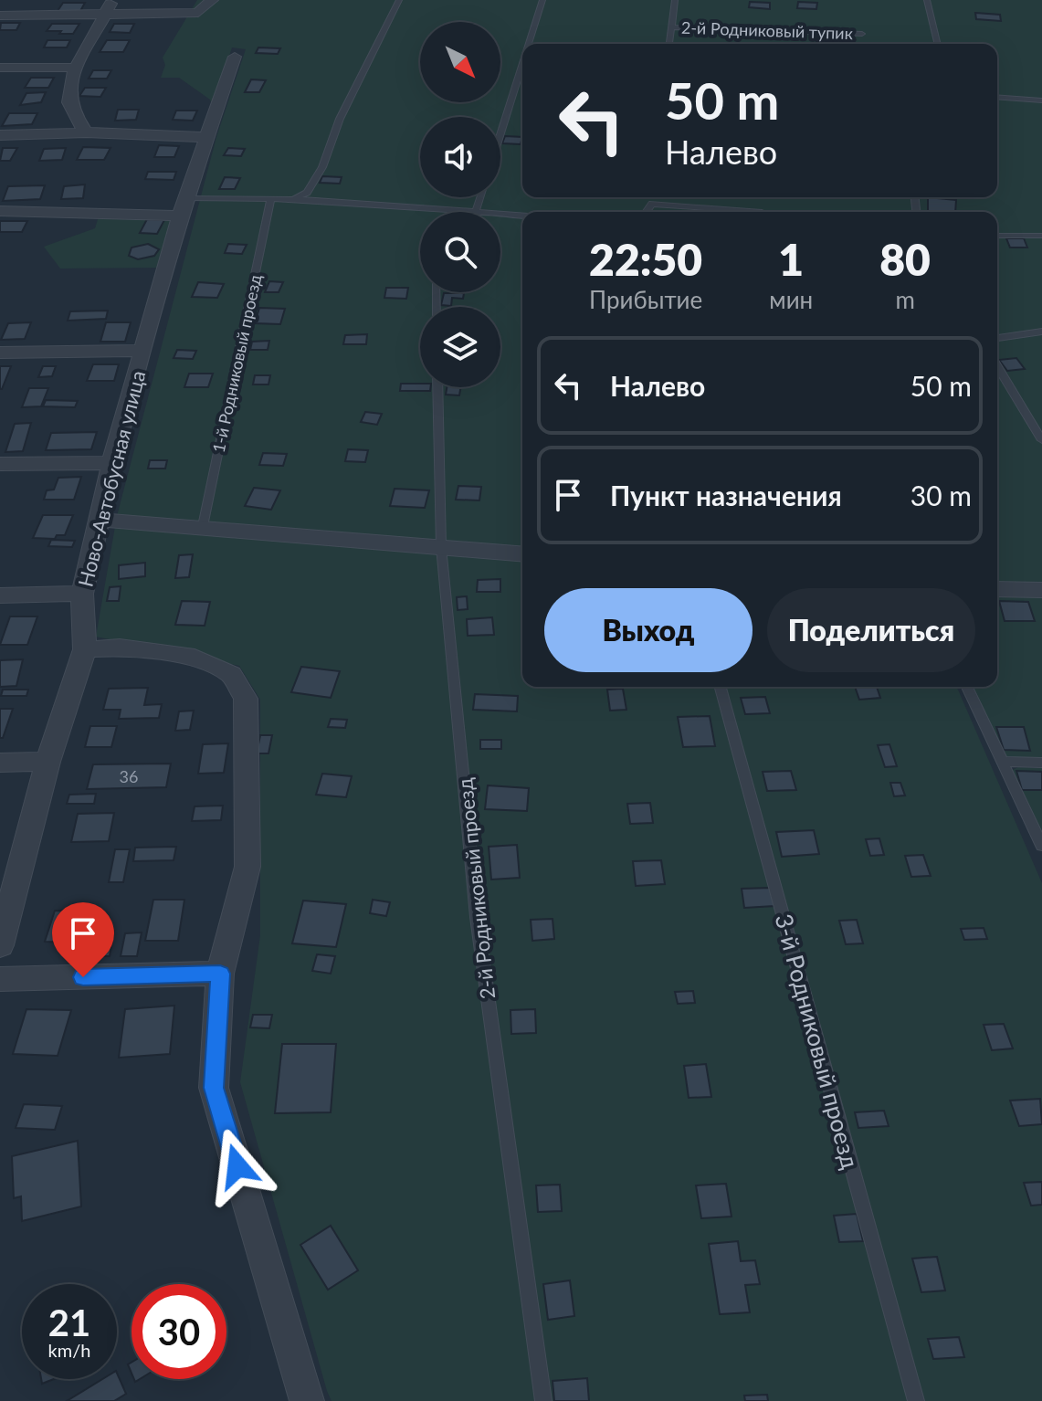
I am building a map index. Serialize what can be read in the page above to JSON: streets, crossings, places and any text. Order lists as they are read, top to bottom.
{
  "streets": {
    "street": ["Ново-Автобусная улица"],
    "lane": [
      "2-й Родниковый тупик",
      "1-й Родниковый проезд",
      "2-й Родниковый проезд",
      "3-й Родниковый проезд"
    ]
  },
  "house_numbers": ["36"],
  "north": "bottom right",
  "page": {
    "turn": ["50 m", "Налево"],
    "eta": [
      "22:50",
      "Прибытие",
      "1",
      "мин",
      "80",
      "m"
    ],
    "list": [
      {
        "name": "Налево",
        "value": "50 m"
      },
      {
        "name": "Пункт назначения",
        "value": "30 m"
      }
    ],
    "buttons": ["Выход", "Поделиться"],
    "speed": "21 km/h",
    "limit": "30"
  }
}
